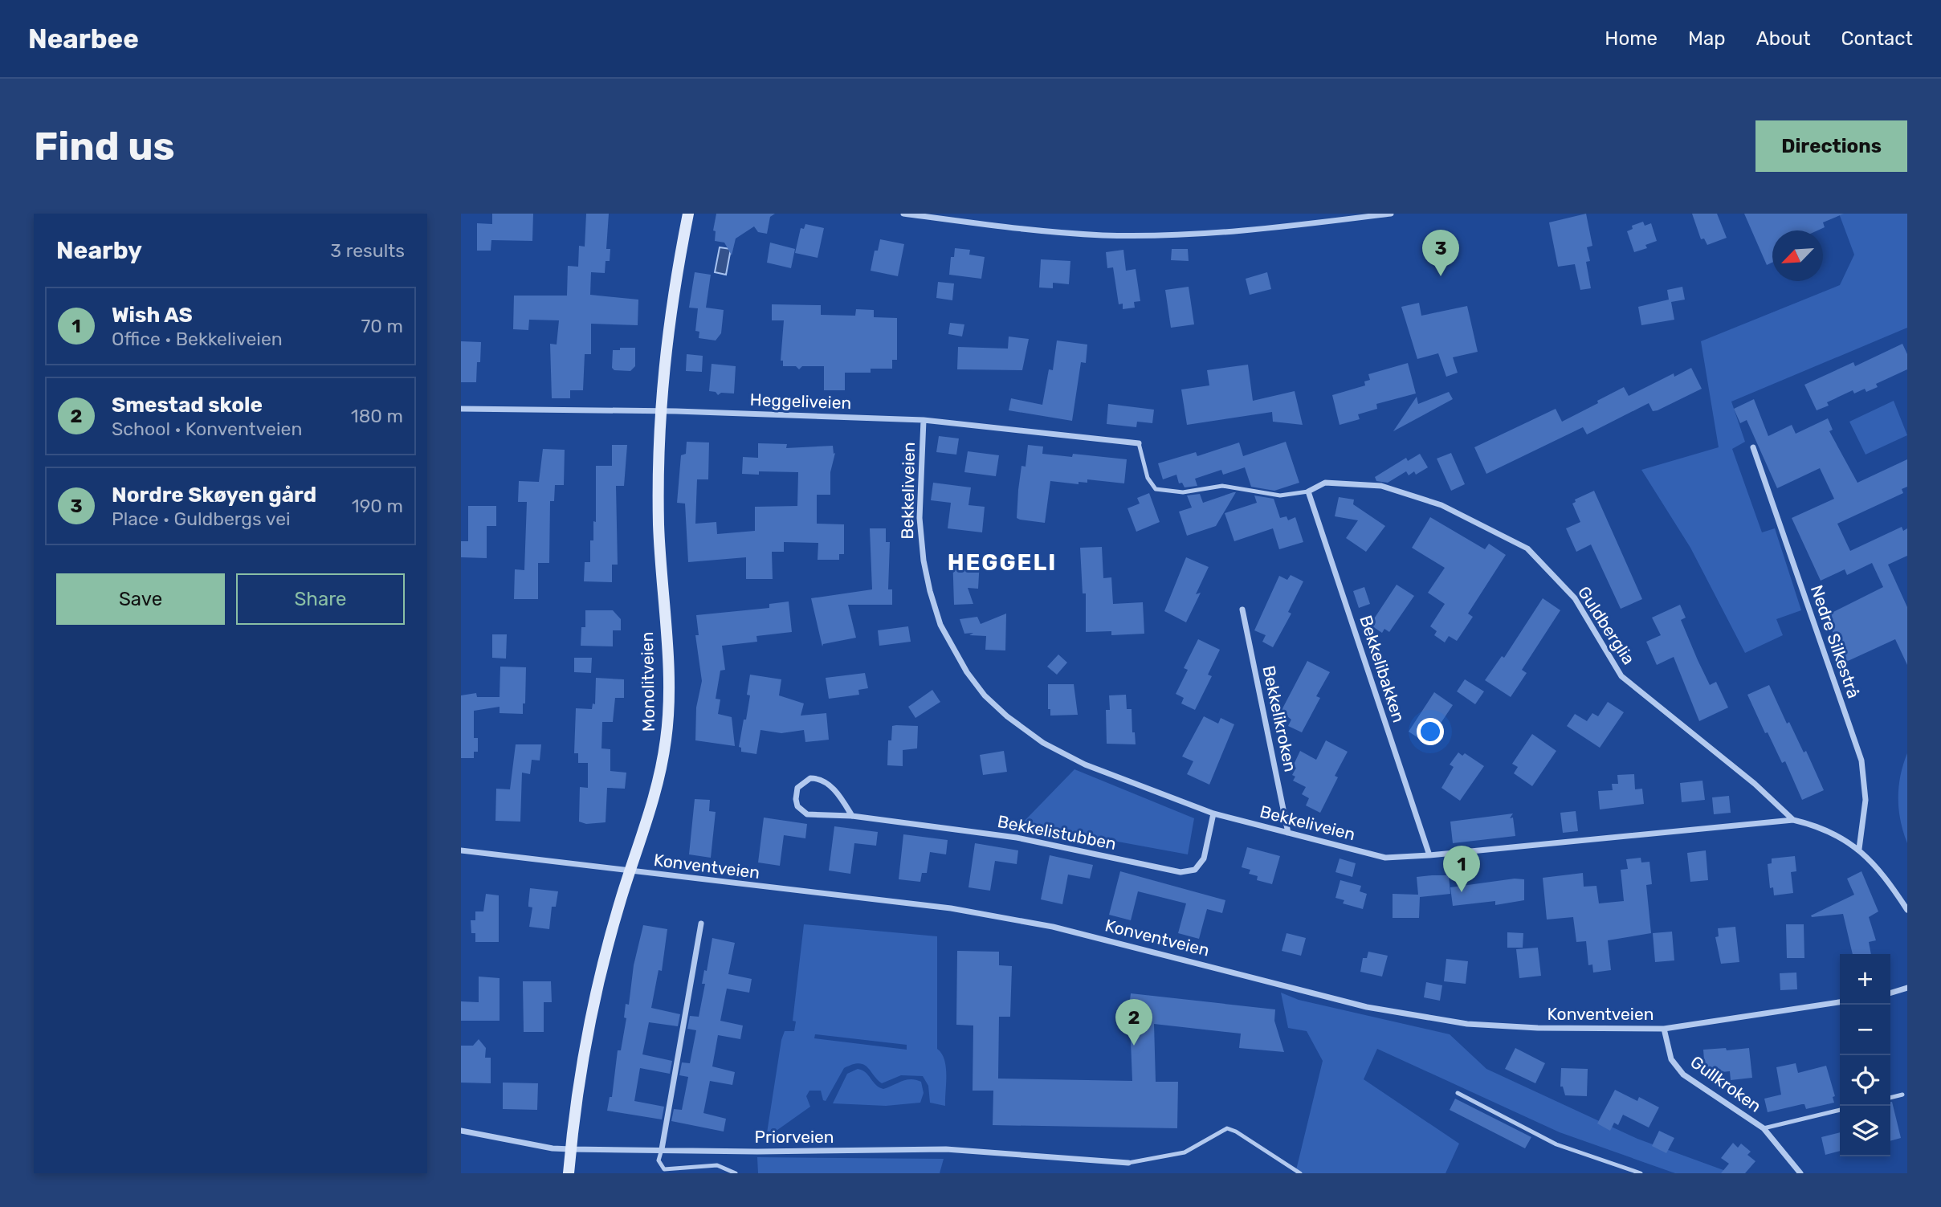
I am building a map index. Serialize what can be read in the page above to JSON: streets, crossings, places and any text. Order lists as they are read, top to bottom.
{
  "streets": {
    "street": [
      "Heggeliveien",
      "Bekkeliveien",
      "Guldberglia",
      "Nedre Silkestrå",
      "Bekkelibakken",
      "Monolitveien",
      "Bekkelikroken",
      "Bekkelistubben",
      "Konventveien",
      "Gullkroken",
      "Priorveien"
    ]
  },
  "crossings": [
    ["Heggeliveien", "Bekkeliveien"],
    ["Heggeliveien", "Monolitveien"],
    ["Bekkeliveien", "Guldberglia"],
    ["Bekkeliveien", "Nedre Silkestrå"],
    ["Bekkeliveien", "Bekkelibakken"],
    ["Bekkeliveien", "Bekkelikroken"],
    ["Bekkeliveien", "Bekkelistubben"],
    ["Guldberglia", "Bekkelibakken"],
    ["Monolitveien", "Konventveien"],
    ["Monolitveien", "Priorveien"],
    ["Konventveien", "Gullkroken"]
  ],
  "districts": ["HEGGELI"],
  "north": "bottom left",
  "page": {
    "header": "Nearbee",
    "nav": [
      "Home",
      "Map",
      "About",
      "Contact"
    ],
    "buttons": [
      "Directions",
      ["Save", "Share"]
    ],
    "title": "Find us",
    "heading": ["Nearby", "3 results"],
    "pins": ["3", "1", "2"],
    "list": [
      {
        "mark": "1",
        "name": "Wish AS",
        "note": "Office · Bekkeliveien",
        "value": "70 m"
      },
      {
        "mark": "2",
        "name": "Smestad skole",
        "note": "School · Konventveien",
        "value": "180 m"
      },
      {
        "mark": "3",
        "name": "Nordre Skøyen gård",
        "note": "Place · Guldbergs vei",
        "value": "190 m"
      }
    ],
    "map_buttons": ["+", "−"]
  }
}
